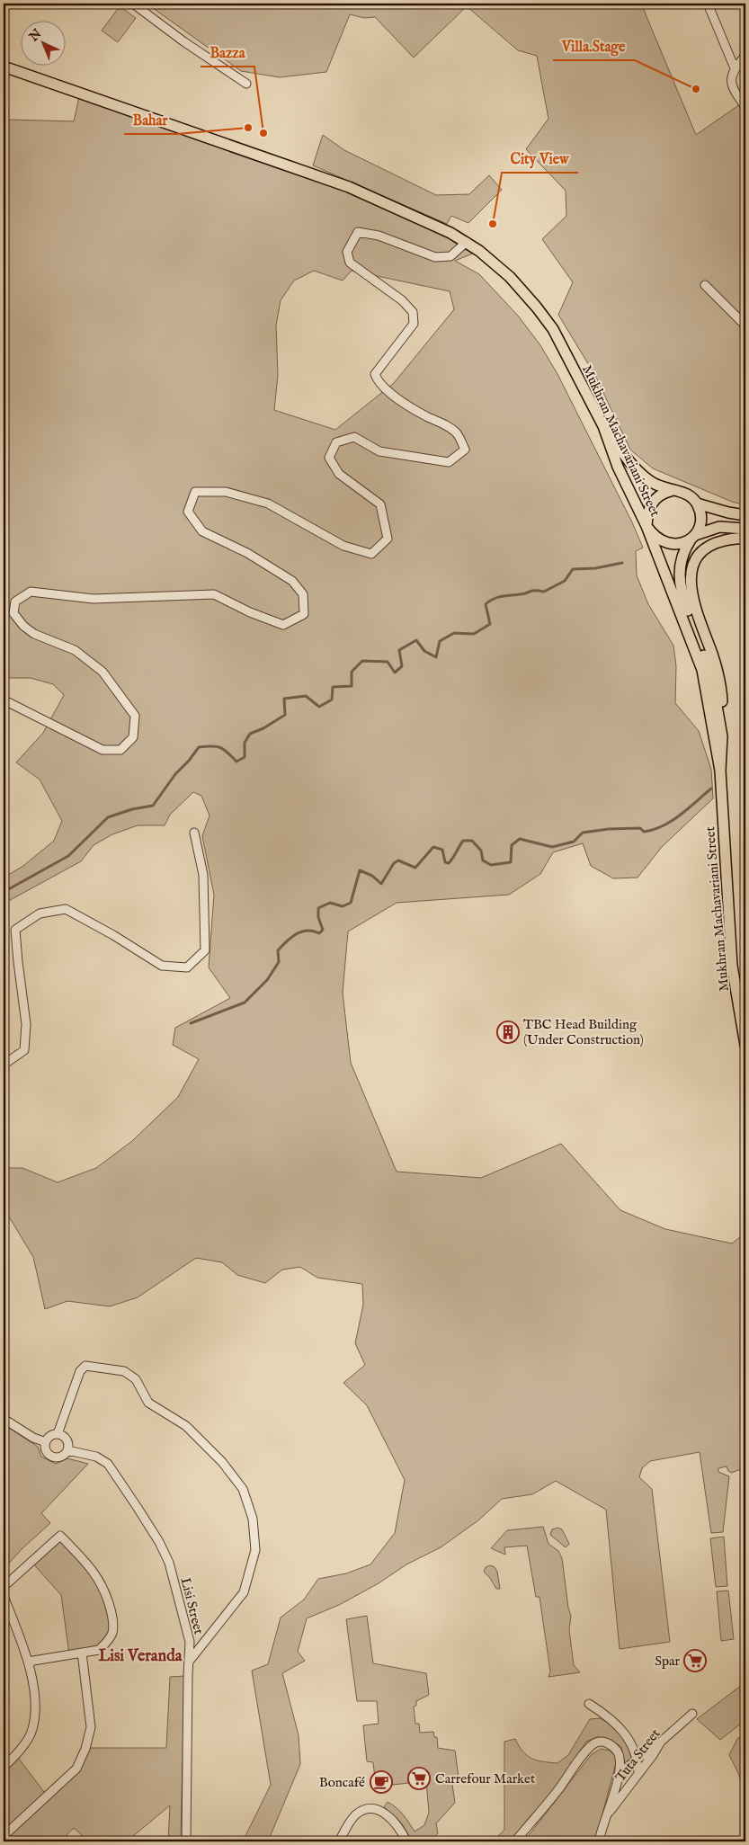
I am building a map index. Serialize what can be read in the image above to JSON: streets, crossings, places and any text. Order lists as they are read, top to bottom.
{
  "streets": {
    "main road": ["Mukhran Machavariani Street"],
    "street": ["Lisi Street", "Tuta Street"]
  },
  "districts": ["Lisi Veranda"],
  "places": {
    "other": [
      "Villa.Stage",
      "Bahar",
      "Bazza",
      "City View"
    ],
    "building": ["TBC Head Building (Under Construction)"],
    "supermarket": ["Spar", "Carrefour Market"],
    "cafe": ["Boncafé"]
  },
  "north": "top left"
}
